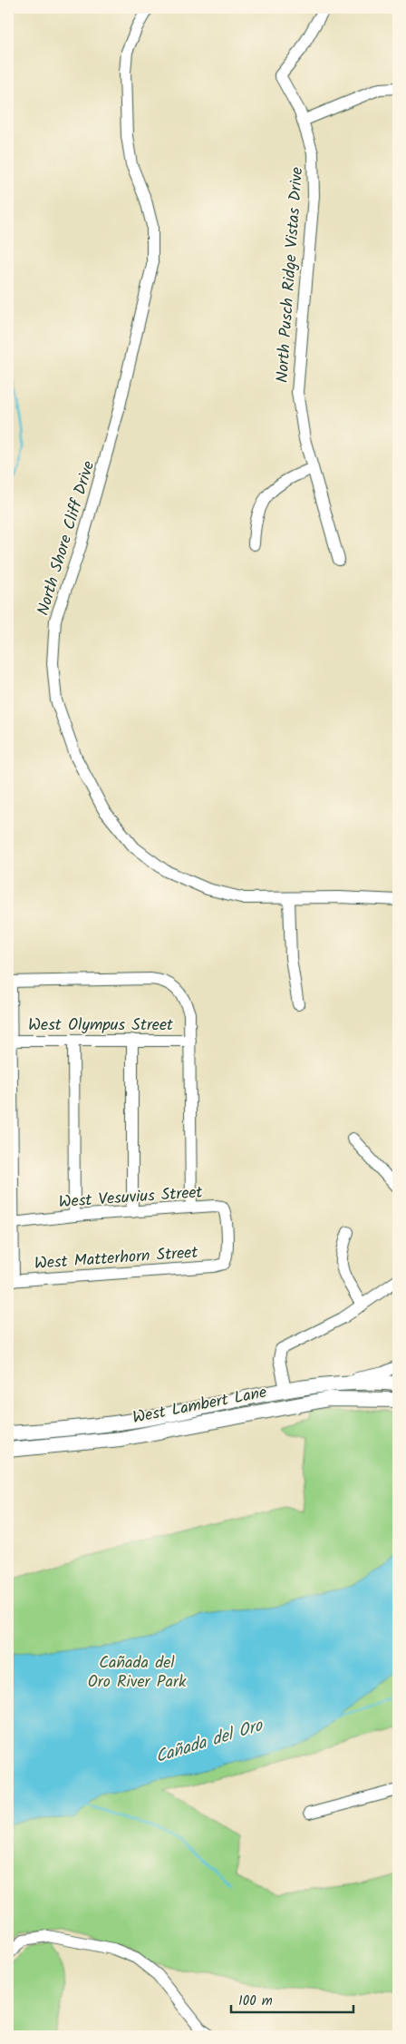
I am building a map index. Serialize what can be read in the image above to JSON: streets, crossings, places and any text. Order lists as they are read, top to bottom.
{
  "streets": {
    "main road": ["West Lambert Lane"],
    "street": [
      "North Pusch Ridge Vistas Drive",
      "North Shore Cliff Drive",
      "West Olympus Street",
      "West Vesuvius Street",
      "West Matterhorn Street"
    ]
  },
  "crossings": [
    ["West Vesuvius Street", "West Matterhorn Street"]
  ],
  "water": ["Cañada del Oro"],
  "parks": ["Cañada del Oro River Park"],
  "scale_bar": "100 m"
}
